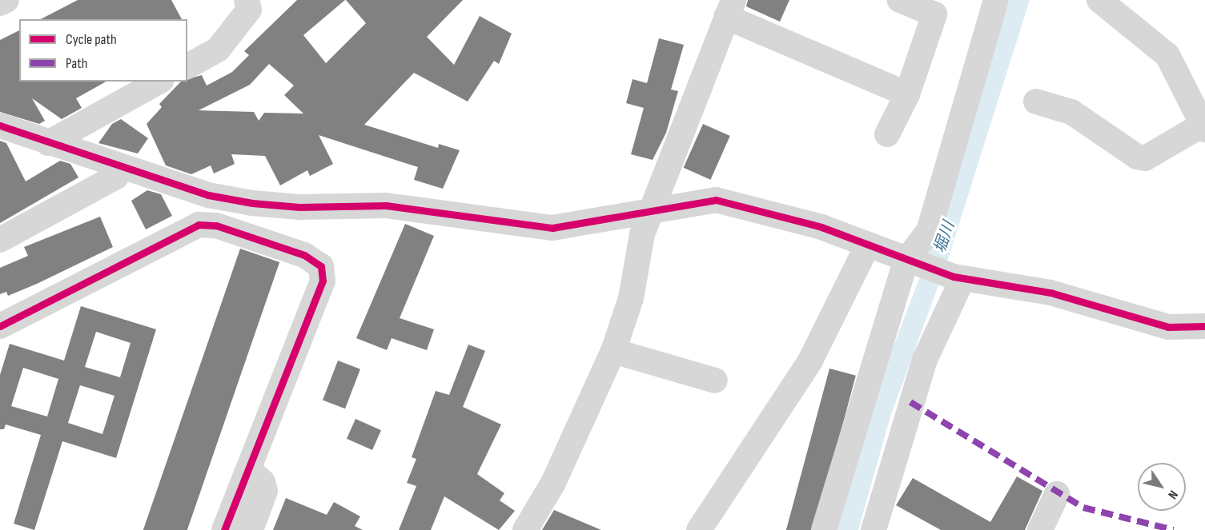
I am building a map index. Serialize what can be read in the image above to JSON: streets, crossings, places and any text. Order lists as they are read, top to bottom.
{
  "water": ["堀川"],
  "legend": ["Cycle path", "Path"],
  "north": "bottom right"
}
